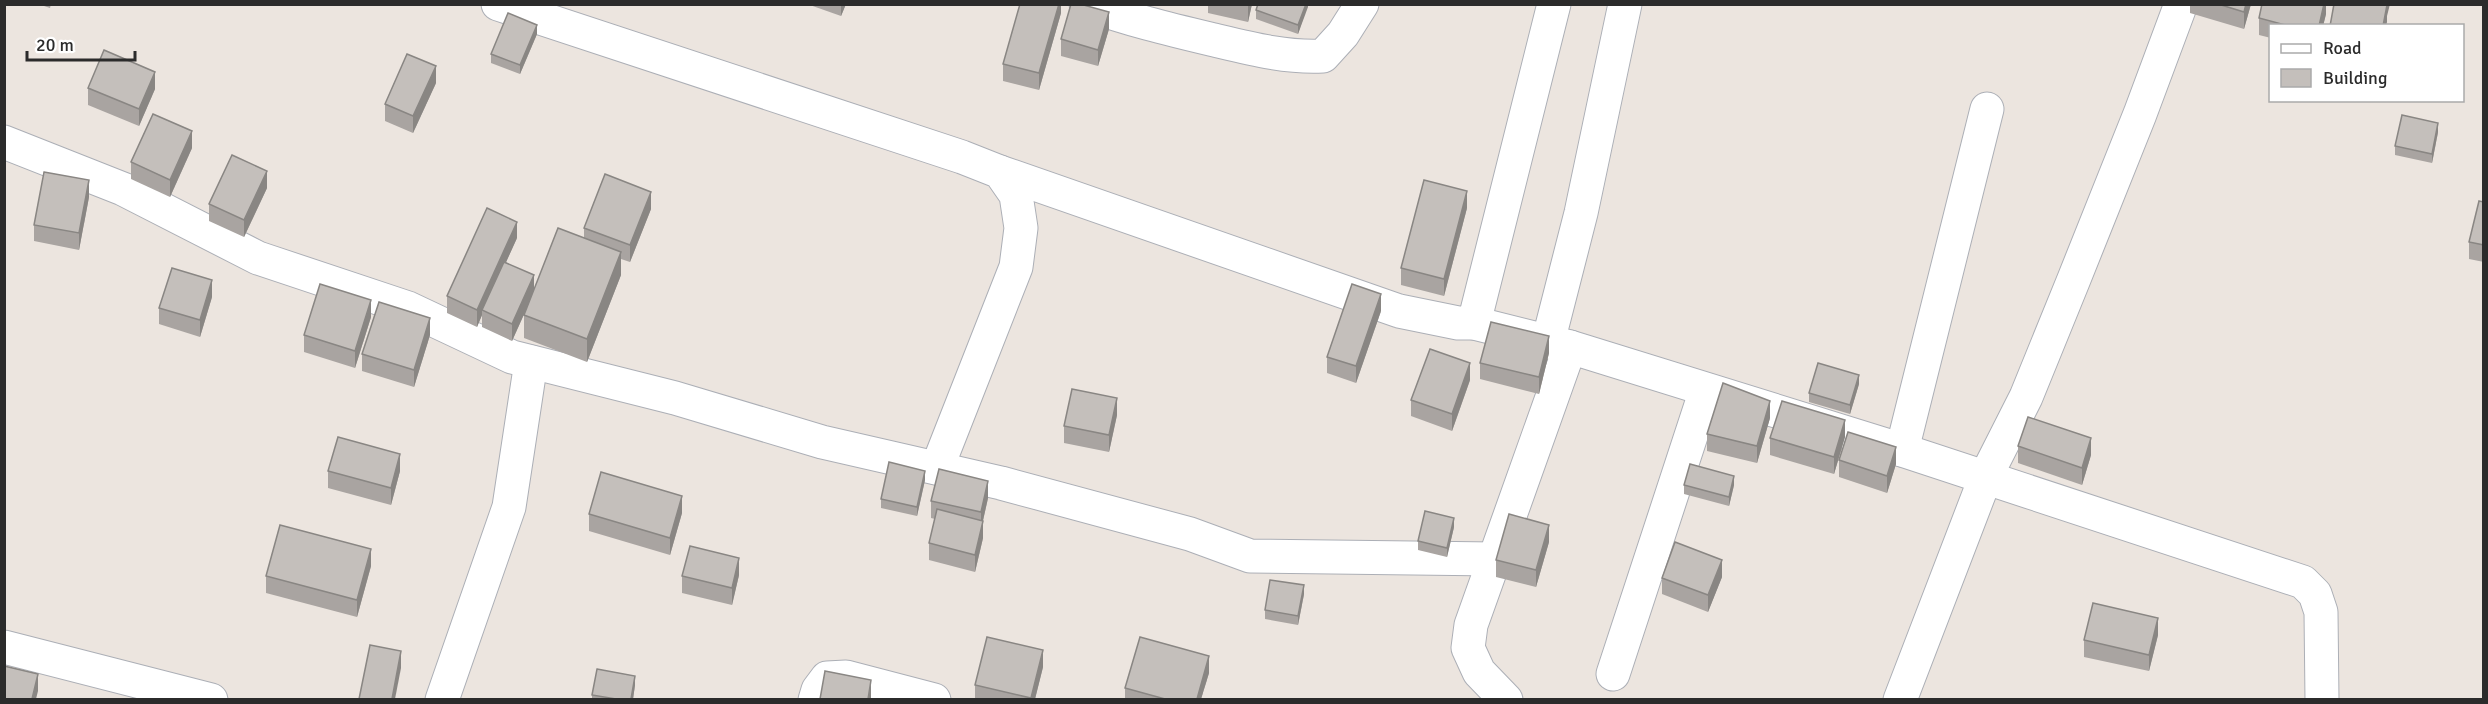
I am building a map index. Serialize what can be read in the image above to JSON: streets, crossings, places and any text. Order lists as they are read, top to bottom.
{
  "legend": ["Road", "Building"],
  "scale_bar": "20 m"
}
